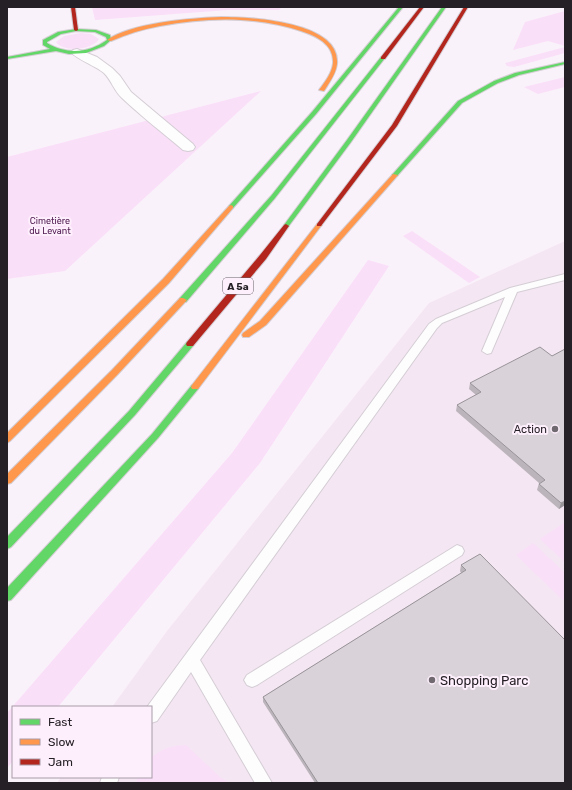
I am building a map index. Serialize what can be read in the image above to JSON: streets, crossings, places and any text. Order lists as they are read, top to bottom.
{
  "streets": {
    "main road": ["A 5a"]
  },
  "parks": ["Cimetière du Levant"],
  "places": ["Action", "Shopping Parc"],
  "legend": ["Fast", "Slow", "Jam"]
}
